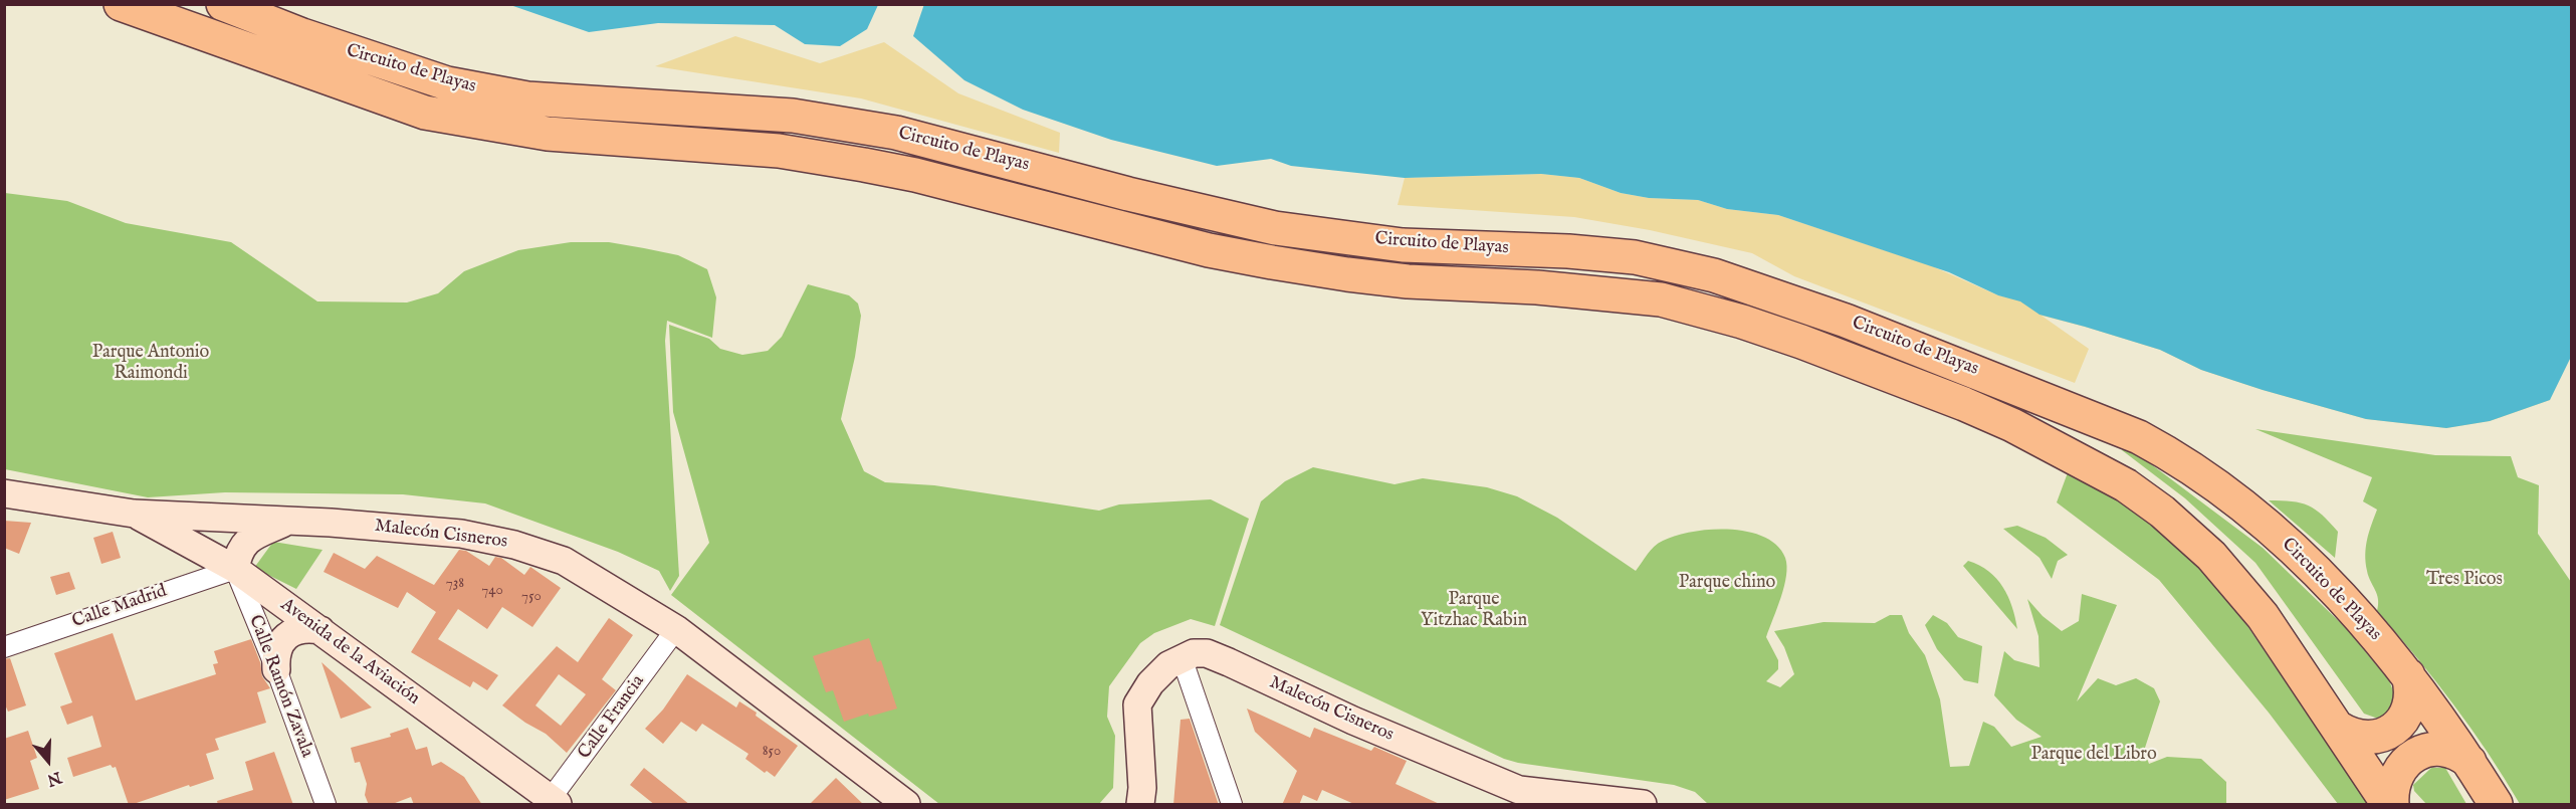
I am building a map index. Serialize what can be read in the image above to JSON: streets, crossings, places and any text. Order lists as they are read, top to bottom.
{
  "streets": {
    "highway": ["Circuito de Playas"],
    "street": [
      "Malecón Cisneros",
      "Calle Madrid",
      "Avenida de la Aviación",
      "Calle Ramón Zavala",
      "Calle Francia"
    ]
  },
  "crossings": [
    ["Malecón Cisneros", "Avenida de la Aviación"],
    ["Malecón Cisneros", "Calle Francia"],
    ["Calle Madrid", "Avenida de la Aviación"],
    ["Calle Madrid", "Calle Ramón Zavala"],
    ["Avenida de la Aviación", "Calle Ramón Zavala"],
    ["Avenida de la Aviación", "Calle Francia"]
  ],
  "parks": [
    "Parque Antonio Raimondi",
    "Tres Picos",
    "Parque chino",
    "Parque Yitzhac Rabin",
    "Parque del Libro"
  ],
  "house_numbers": [
    "738",
    "740",
    "750",
    "850"
  ],
  "north": "bottom"
}
